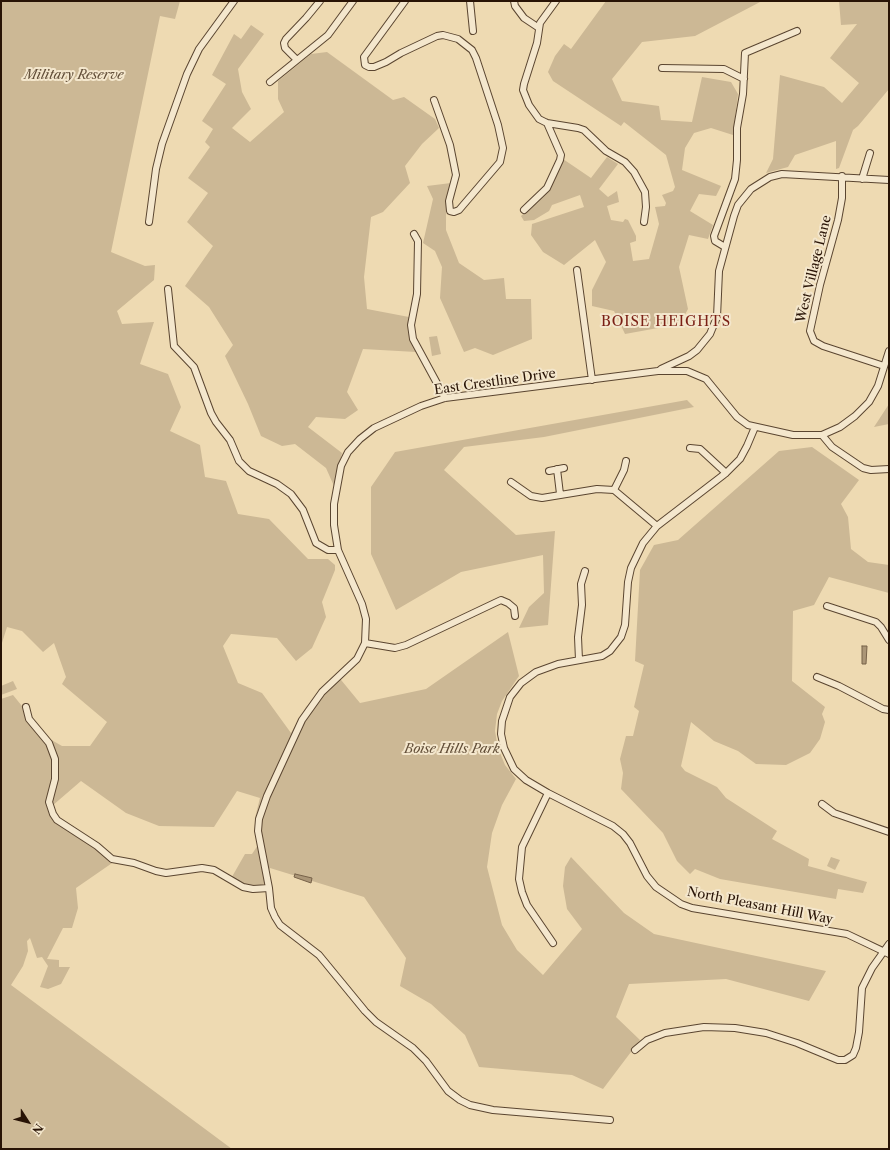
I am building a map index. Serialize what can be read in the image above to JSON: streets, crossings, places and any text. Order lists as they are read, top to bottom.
{
  "streets": {
    "street": ["West Village Lane", "East Crestline Drive", "North Pleasant Hill Way"]
  },
  "districts": ["BOISE HEIGHTS"],
  "parks": ["Military Reserve", "Boise Hills Park"],
  "north": "bottom right"
}
